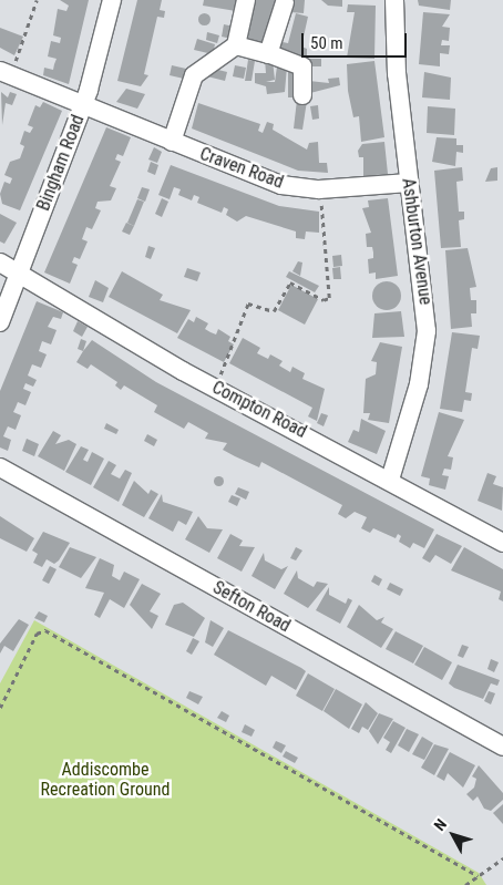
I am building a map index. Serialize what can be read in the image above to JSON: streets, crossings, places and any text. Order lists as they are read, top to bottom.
{
  "streets": {
    "street": [
      "Bingham Road",
      "Craven Road",
      "Ashburton Avenue",
      "Compton Road",
      "Sefton Road"
    ]
  },
  "crossings": [
    ["Bingham Road", "Craven Road"],
    ["Bingham Road", "Compton Road"],
    ["Craven Road", "Ashburton Avenue"],
    ["Ashburton Avenue", "Compton Road"]
  ],
  "parks": ["Addiscombe Recreation Ground"],
  "scale_bar": "50 m",
  "north": "top left"
}
